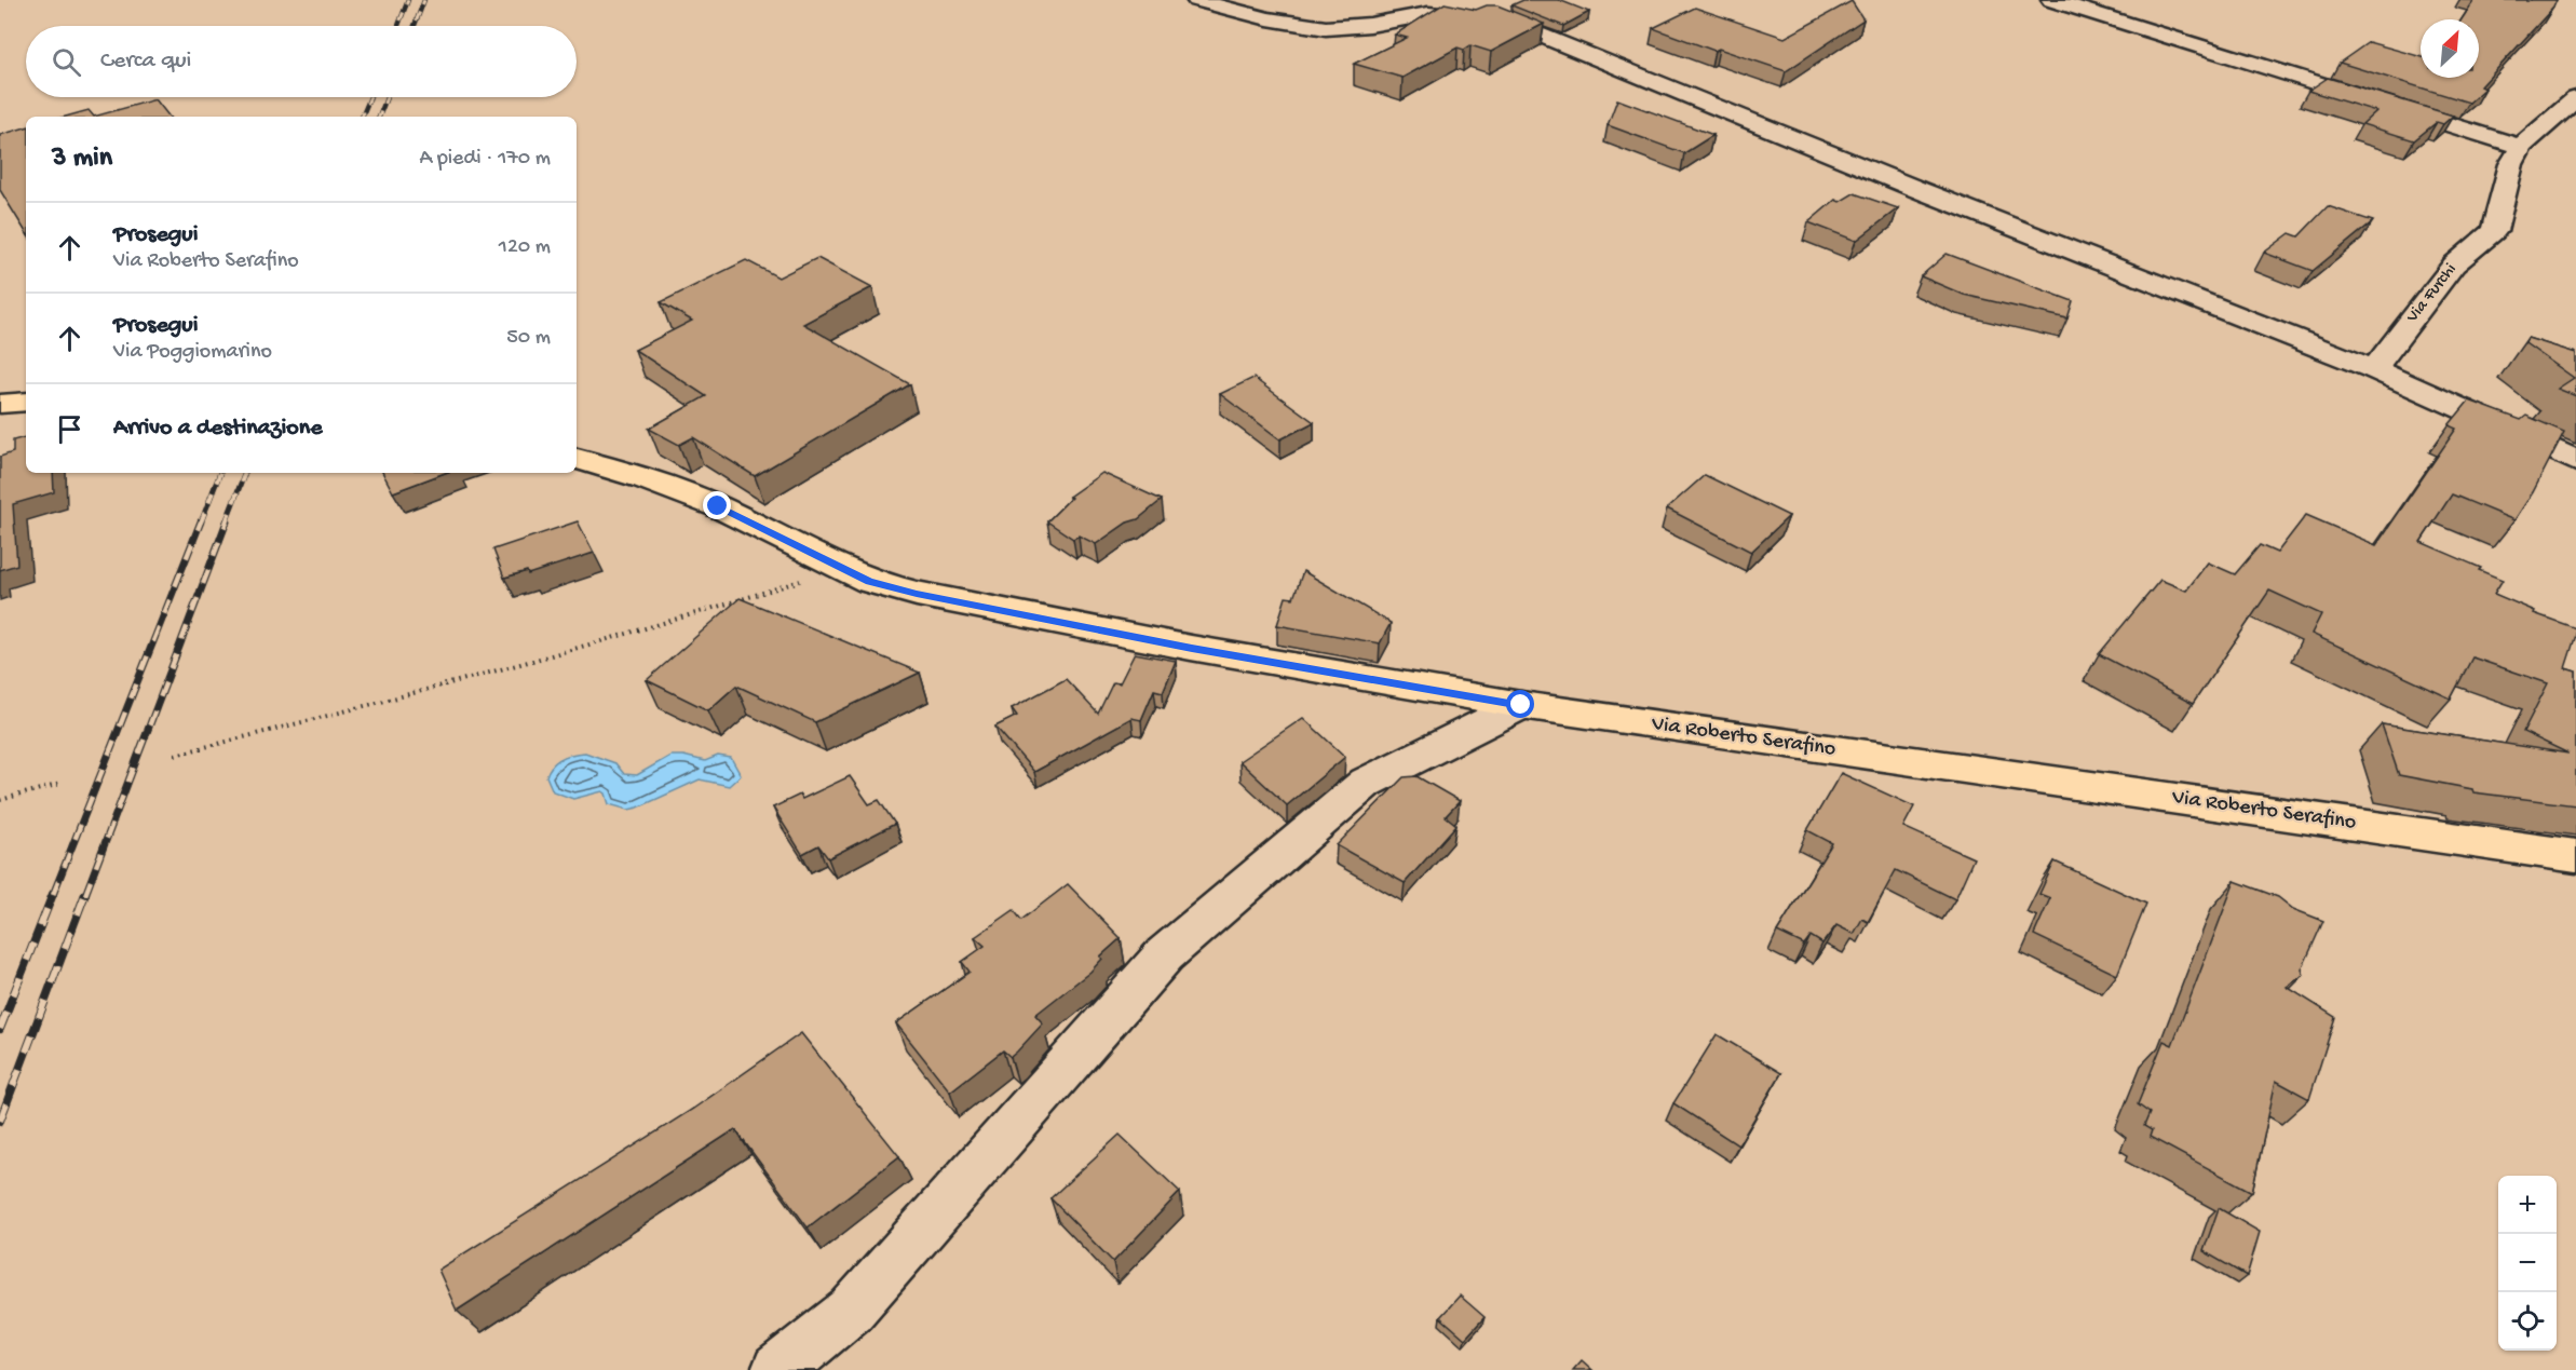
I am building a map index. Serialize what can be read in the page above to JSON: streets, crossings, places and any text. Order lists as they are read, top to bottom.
{
  "streets": {
    "main road": ["Via Roberto Serafino"],
    "street": ["Via Furchi"]
  },
  "north": "top right",
  "page": {
    "search": "Cerca qui",
    "heading": ["3 min", "A piedi · 170 m"],
    "list": [
      ["Prosegui", "Via Roberto Serafino", "120 m"],
      ["Prosegui", "Via Poggiomarino", "50 m"],
      "Arrivo a destinazione"
    ],
    "map_buttons": ["+", "−"]
  }
}
